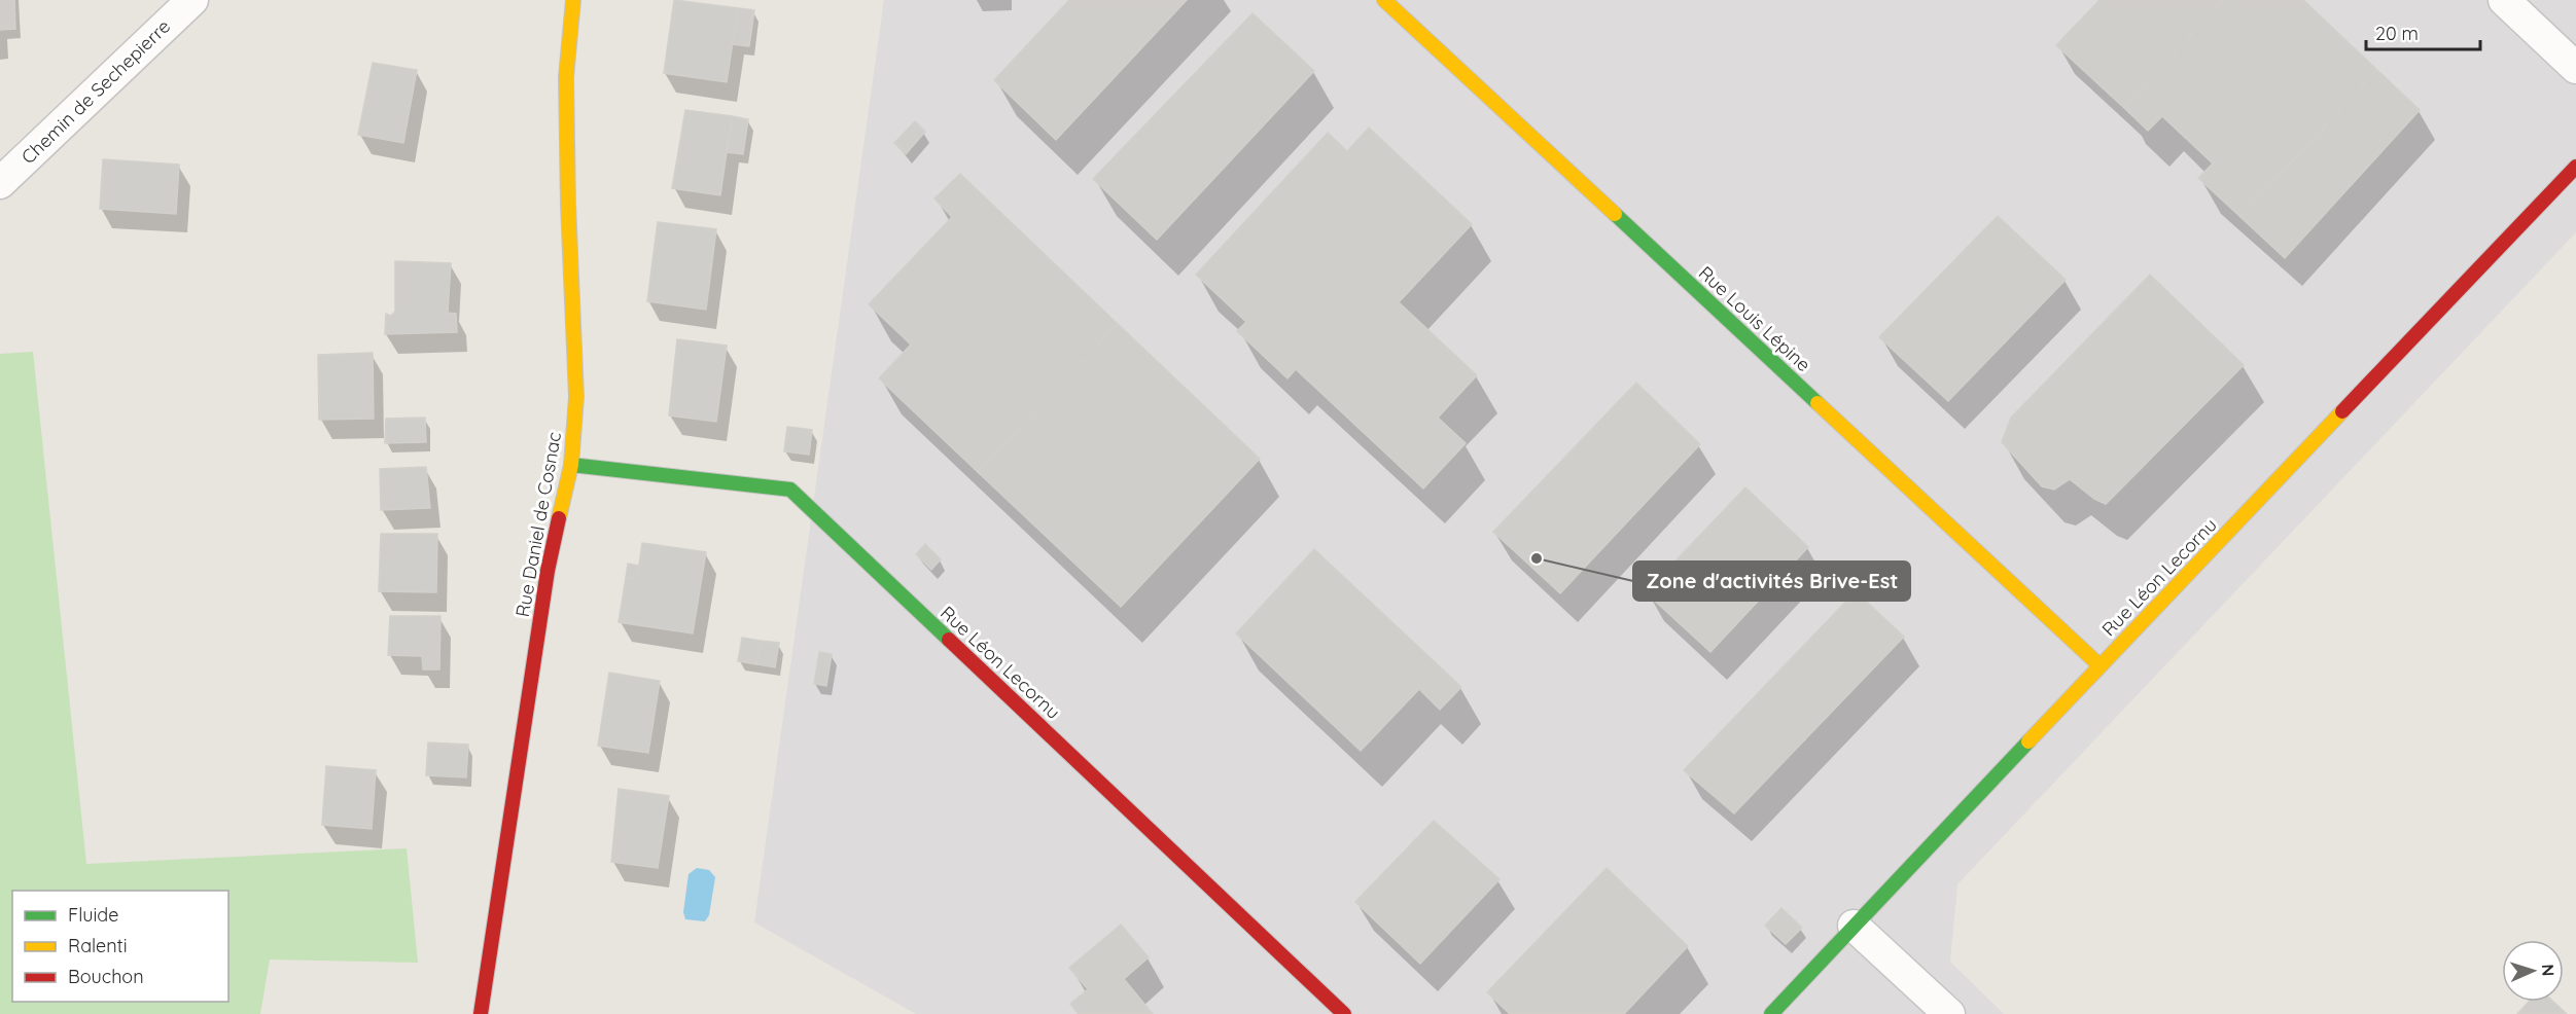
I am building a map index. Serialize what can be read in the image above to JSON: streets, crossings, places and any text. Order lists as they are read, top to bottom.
{
  "streets": {
    "street": [
      "Chemin de Sechepierre",
      "Rue Louis Lépine",
      "Rue Daniel de Cosnac",
      "Rue Léon Lecornu"
    ]
  },
  "crossings": [
    ["Rue Louis Lépine", "Rue Léon Lecornu"],
    ["Rue Daniel de Cosnac", "Rue Léon Lecornu"]
  ],
  "places": ["Zone d'activités Brive-Est"],
  "legend": ["Fluide", "Ralenti", "Bouchon"],
  "scale_bar": "20 m",
  "north": "right"
}
